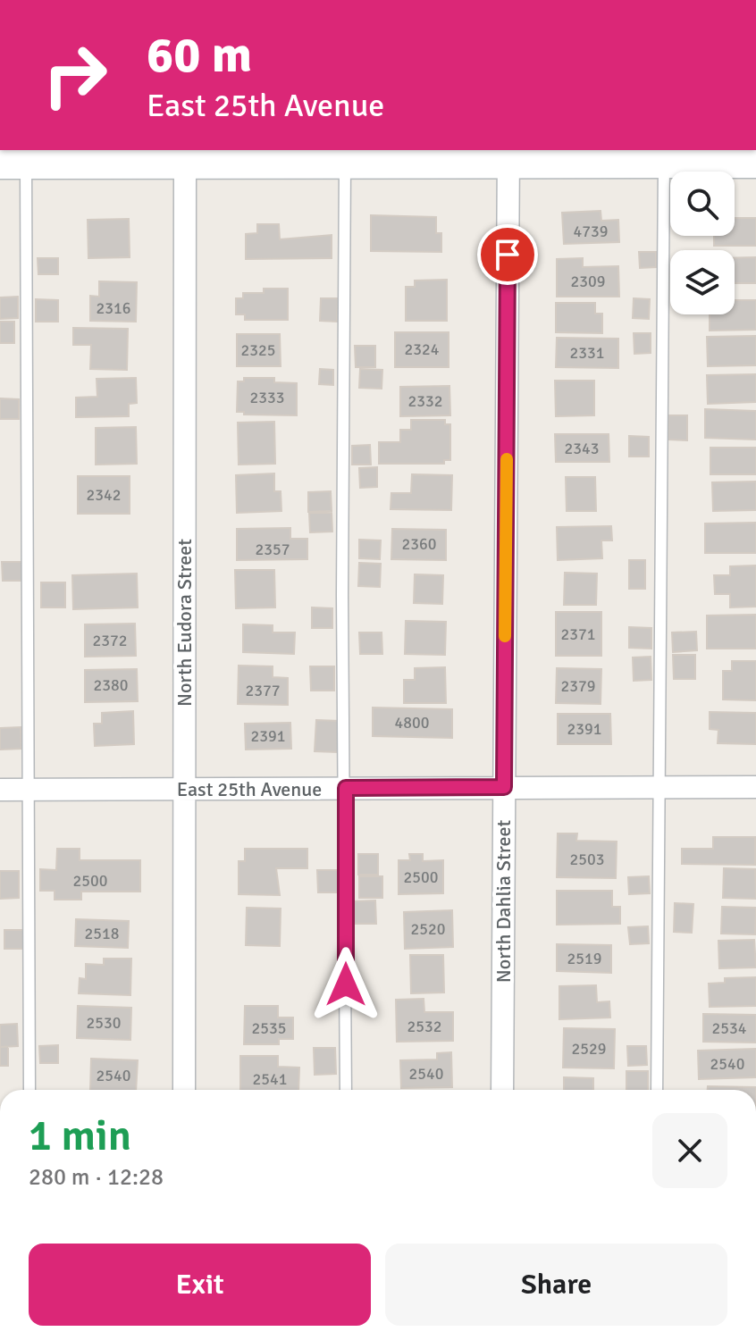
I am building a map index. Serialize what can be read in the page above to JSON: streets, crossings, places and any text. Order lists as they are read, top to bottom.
{
  "streets": {
    "street": ["North Eudora Street", "East 25th Avenue", "North Dahlia Street"]
  },
  "crossings": [
    ["North Eudora Street", "East 25th Avenue"],
    ["East 25th Avenue", "North Dahlia Street"]
  ],
  "house_numbers": [
    "4739",
    "2309",
    "2316",
    "2324",
    "2325",
    "2331",
    "2333",
    "2332",
    "2343",
    "2342",
    "2360",
    "2357",
    "2371",
    "2372",
    "2380",
    "2379",
    "2377",
    "4800",
    "2391",
    "2391",
    "2503",
    "2500",
    "2500",
    "2520",
    "2518",
    "2519",
    "2530",
    "2532",
    "2535",
    "2534",
    "2529",
    "2540",
    "2540",
    "2540",
    "2541"
  ],
  "page": {
    "turn": ["60 m", "East 25th Avenue"],
    "heading": ["1 min", "280 m · 12:28"],
    "buttons": ["Exit", "Share"]
  }
}
